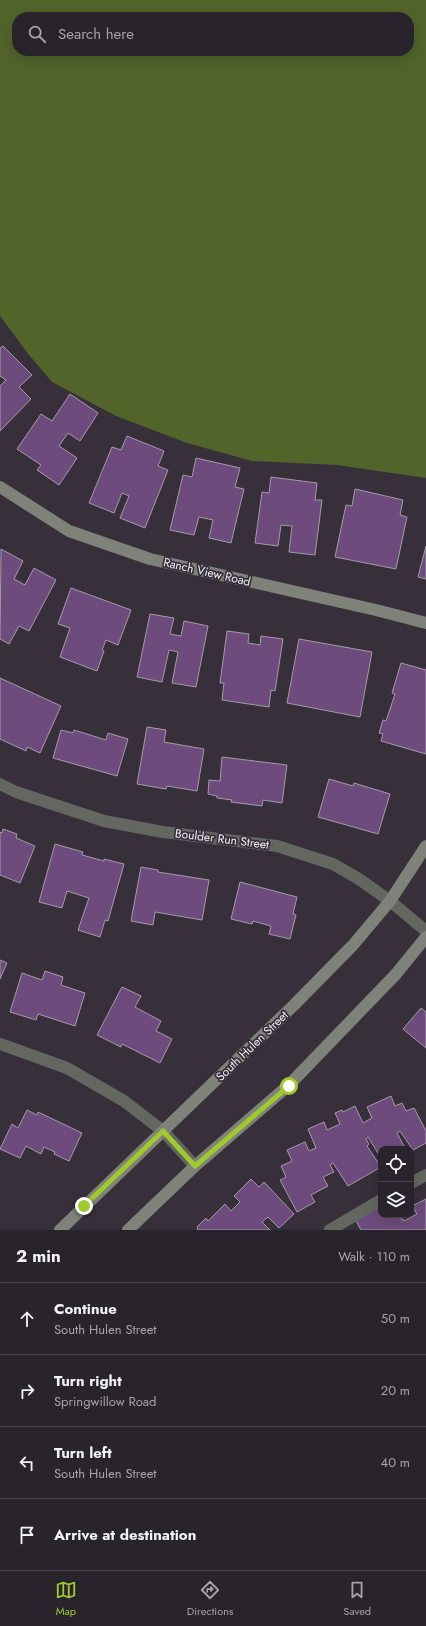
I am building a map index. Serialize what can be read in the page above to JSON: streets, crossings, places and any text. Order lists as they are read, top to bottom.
{
  "streets": {
    "main road": ["Ranch View Road", "South Hulen Street"],
    "street": ["Boulder Run Street"]
  },
  "crossings": [
    ["Boulder Run Street", "South Hulen Street"]
  ],
  "page": {
    "search": "Search here",
    "heading": ["2 min", "Walk · 110 m"],
    "list": [
      ["Continue", "South Hulen Street", "50 m"],
      ["Turn right", "Springwillow Road", "20 m"],
      ["Turn left", "South Hulen Street", "40 m"],
      "Arrive at destination"
    ],
    "nav": ["Map", "Directions", "Saved"]
  }
}
